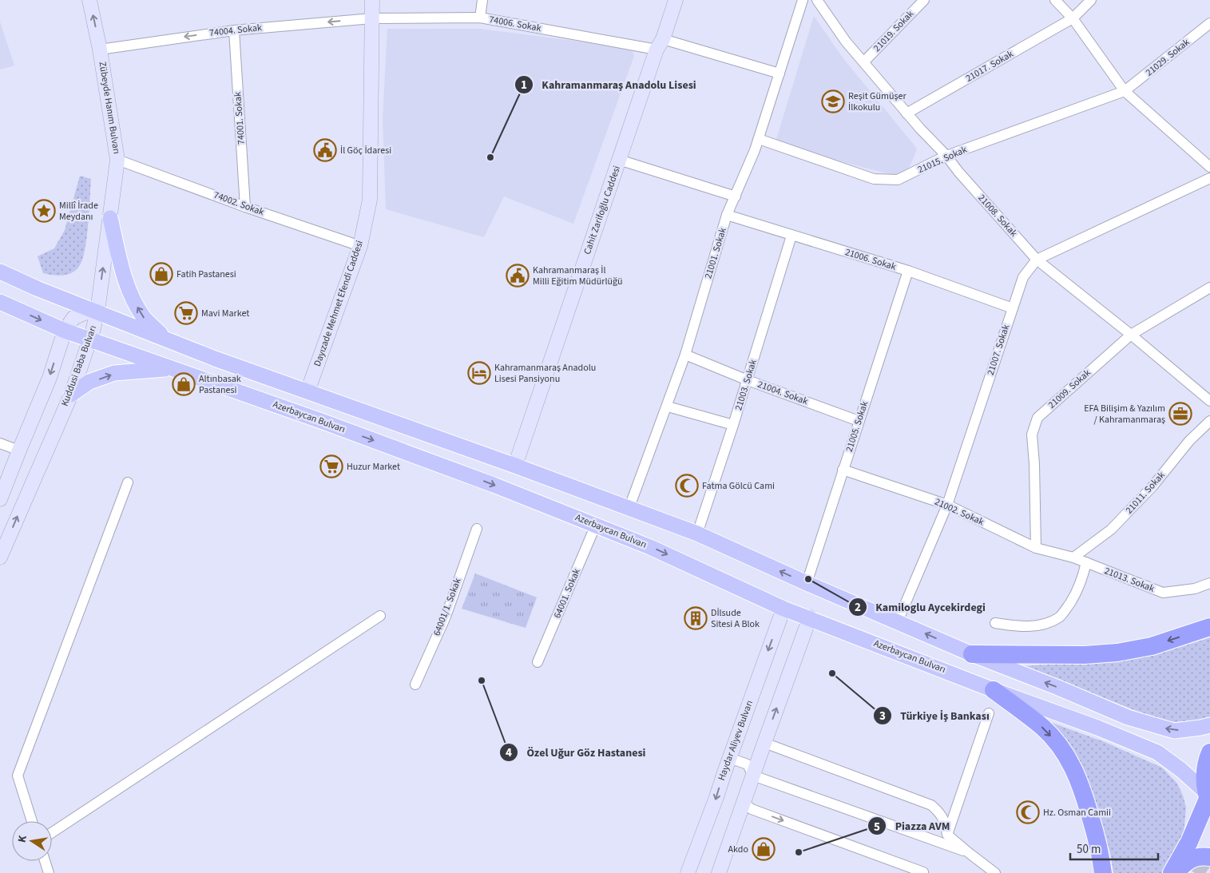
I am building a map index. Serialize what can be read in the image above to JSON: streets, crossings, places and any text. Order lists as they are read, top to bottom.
{
  "streets": {
    "main road": [
      "Zübeyde Hanım Bulvarı",
      "Cahit Zarifoğlu Caddesi",
      "Dayızade Mehmet Efendi Caddesi",
      "Kuddusi Baba Bulvarı",
      "Azerbaycan Bulvarı",
      "Haydar Aliyev Bulvarı"
    ],
    "street": [
      "74006. Sokak",
      "74004. Sokak",
      "21019. Sokak",
      "21029. Sokak",
      "21017. Sokak",
      "74001. Sokak",
      "21015. Sokak",
      "74002. Sokak",
      "21008. Sokak",
      "21001. Sokak",
      "21006. Sokak",
      "21007. Sokak",
      "21003. Sokak",
      "21009. Sokak",
      "21004. Sokak",
      "21005. Sokak",
      "21011. Sokak",
      "21002. Sokak",
      "21013. Sokak",
      "64001. Sokak",
      "64001/1. Sokak"
    ]
  },
  "crossings": [
    ["74006. Sokak", "74004. Sokak"],
    ["74006. Sokak", "Cahit Zarifoğlu Caddesi"],
    ["74006. Sokak", "21001. Sokak"],
    ["74006. Sokak", "Dayızade Mehmet Efendi Caddesi"],
    ["74004. Sokak", "Zübeyde Hanım Bulvarı"],
    ["74004. Sokak", "74001. Sokak"],
    ["74004. Sokak", "Dayızade Mehmet Efendi Caddesi"],
    ["21019. Sokak", "21008. Sokak"],
    ["21029. Sokak", "21015. Sokak"],
    ["21017. Sokak", "21008. Sokak"],
    ["Zübeyde Hanım Bulvarı", "74002. Sokak"],
    ["Zübeyde Hanım Bulvarı", "Kuddusi Baba Bulvarı"],
    ["74001. Sokak", "74002. Sokak"],
    ["21015. Sokak", "21008. Sokak"],
    ["21015. Sokak", "21001. Sokak"],
    ["74002. Sokak", "Dayızade Mehmet Efendi Caddesi"],
    ["21008. Sokak", "21007. Sokak"],
    ["21008. Sokak", "21009. Sokak"],
    ["21001. Sokak", "21006. Sokak"],
    ["21001. Sokak", "21004. Sokak"],
    ["21006. Sokak", "21007. Sokak"],
    ["21006. Sokak", "21003. Sokak"],
    ["21006. Sokak", "21005. Sokak"],
    ["21007. Sokak", "21002. Sokak"],
    ["Kuddusi Baba Bulvarı", "Azerbaycan Bulvarı"],
    ["21003. Sokak", "21004. Sokak"],
    ["21009. Sokak", "21002. Sokak"],
    ["21004. Sokak", "21005. Sokak"],
    ["Azerbaycan Bulvarı", "64001. Sokak"],
    ["Azerbaycan Bulvarı", "Haydar Aliyev Bulvarı"],
    ["21005. Sokak", "21002. Sokak"],
    ["21011. Sokak", "21002. Sokak"],
    ["21011. Sokak", "21013. Sokak"],
    ["21002. Sokak", "21013. Sokak"]
  ],
  "one_way": ["74004. Sokak", "Zübeyde Hanım Bulvarı"],
  "places": {
    "school or university": ["Reşit Gümüşer İlkokulu"],
    "public building": ["İl Göç İdaresi", "Kahramanmaraş İl Milli Eğitim Müdürlüğü"],
    "other": [
      "Kahramanmaraş Anadolu Lisesi",
      "Kamiloglu Aycekirdegi",
      "Türkiye İş Bankası",
      "Özel Uğur Göz Hastanesi",
      "Piazza AVM"
    ],
    "place": ["Millî İrade Meydanı"],
    "shop": ["Fatih Pastanesi", "Altınbasak Pastanesi", "Akdo"],
    "supermarket": ["Mavi Market", "Huzur Market"],
    "hotel": ["Kahramanmaraş Anadolu Lisesi Pansiyonu"],
    "office": ["EFA Bilişim & Yazılım / Kahramanmaraş"],
    "mosque": ["Fatma Gölcü Cami", "Hz. Osman Camii"],
    "building": ["Dİlsude Sitesi A Blok"]
  },
  "scale_bar": "50 m",
  "north": "left"
}
